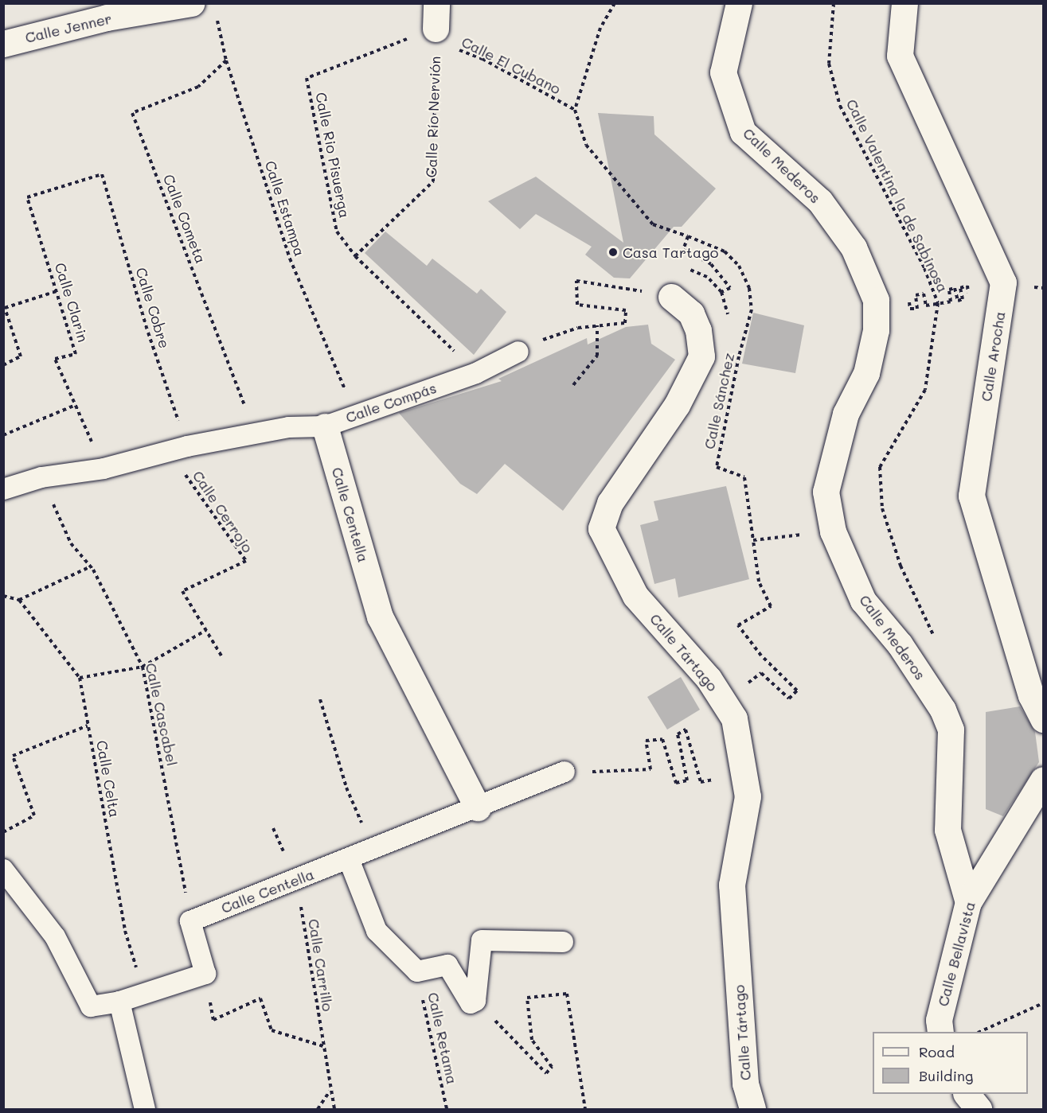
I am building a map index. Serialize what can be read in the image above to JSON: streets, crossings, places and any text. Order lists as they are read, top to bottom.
{
  "streets": {
    "street": [
      "Calle Jenner",
      "Calle Mederos",
      "Calle Arocha",
      "Calle Centella",
      "Calle Tártago",
      "Calle Bellavista"
    ],
    "lane": ["Calle Compás"],
    "path": [
      "Calle El Cubano",
      "Calle Río Nervión",
      "Calle Rio Pisuerga",
      "Calle Valentina la de Sabinosa",
      "Calle Estampa",
      "Calle Cometa",
      "Calle Clarin",
      "Calle Cobre",
      "Calle Sánchez",
      "Calle Cerrojo",
      "Calle Cascabel",
      "Calle Celta",
      "Calle Carrillo",
      "Calle Retama"
    ]
  },
  "crossings": [
    ["Calle El Cubano", "Calle Río Nervión"],
    ["Calle El Cubano", "Calle Rio Pisuerga"],
    ["Calle Río Nervión", "Calle Rio Pisuerga"],
    ["Calle Rio Pisuerga", "Calle Compás"],
    ["Calle Mederos", "Calle Bellavista"],
    ["Calle Estampa", "Calle Cometa"],
    ["Calle Estampa", "Calle Compás"],
    ["Calle Cometa", "Calle Compás"],
    ["Calle Clarin", "Calle Cobre"],
    ["Calle Clarin", "Calle Compás"],
    ["Calle Cobre", "Calle Compás"],
    ["Calle Cobre", "Calle Cerrojo"],
    ["Calle Compás", "Calle Cerrojo"],
    ["Calle Compás", "Calle Centella"],
    ["Calle Compás", "Calle Cascabel"],
    ["Calle Centella", "Calle Cascabel"],
    ["Calle Centella", "Calle Carrillo"]
  ],
  "places": ["Casa Tartago"],
  "legend": ["Road", "Building"]
}
